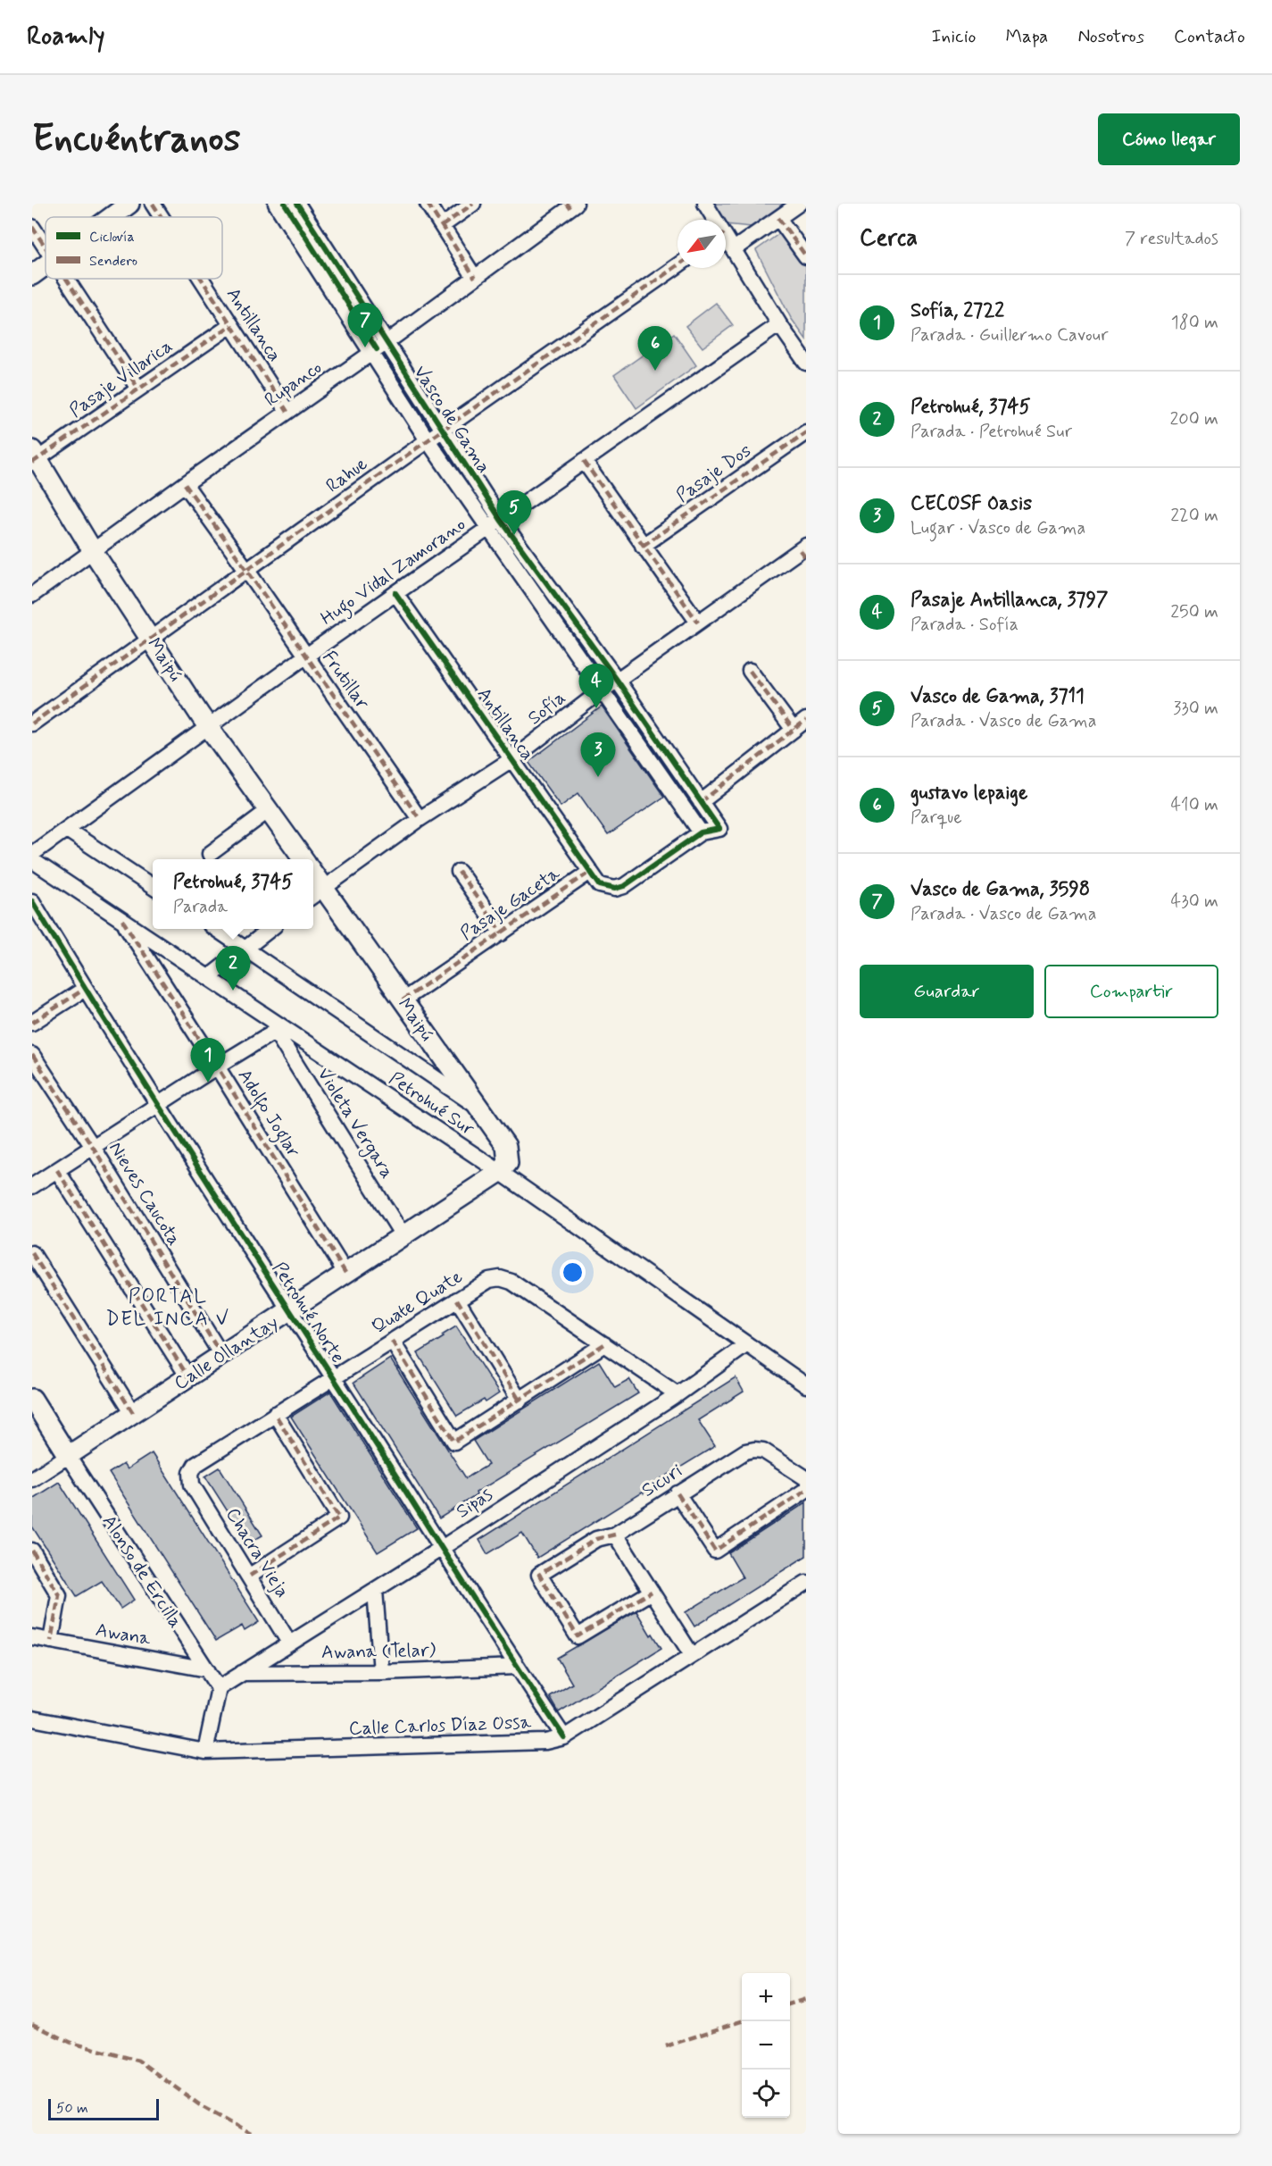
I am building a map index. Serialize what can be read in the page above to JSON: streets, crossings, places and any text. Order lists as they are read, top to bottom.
{
  "streets": {
    "street": [
      "Antillanca",
      "Pasaje Villarica",
      "Rupanco",
      "Vasco de Gama",
      "Pasaje Dos",
      "Rahue",
      "Hugo Vidal Zamorano",
      "Maipú",
      "Frutillar",
      "Sofía",
      "Pasaje Gaceta",
      "Petrohué Sur",
      "Adolfo Joglar",
      "Violeta Vergara",
      "Nieves Caucota",
      "Quate Quate",
      "Petrohué Norte",
      "Calle Ollantay",
      "Sicuri",
      "Sipas",
      "Chacra Vieja",
      "Alonso de Ercilla",
      "Awana",
      "Awana (Telar)",
      "Calle Carlos Díaz Ossa"
    ]
  },
  "crossings": [
    ["Antillanca", "Pasaje Villarica"],
    ["Antillanca", "Rupanco"],
    ["Antillanca", "Hugo Vidal Zamorano"],
    ["Antillanca", "Sofía"],
    ["Antillanca", "Pasaje Gaceta"],
    ["Pasaje Villarica", "Maipú"],
    ["Rupanco", "Vasco de Gama"],
    ["Rupanco", "Maipú"],
    ["Rupanco", "Frutillar"],
    ["Vasco de Gama", "Rahue"],
    ["Vasco de Gama", "Hugo Vidal Zamorano"],
    ["Vasco de Gama", "Sofía"],
    ["Vasco de Gama", "Pasaje Gaceta"],
    ["Rahue", "Maipú"],
    ["Rahue", "Frutillar"],
    ["Hugo Vidal Zamorano", "Maipú"],
    ["Hugo Vidal Zamorano", "Frutillar"],
    ["Maipú", "Sofía"],
    ["Maipú", "Pasaje Gaceta"],
    ["Maipú", "Petrohué Sur"],
    ["Maipú", "Calle Ollantay"],
    ["Frutillar", "Sofía"],
    ["Petrohué Sur", "Adolfo Joglar"],
    ["Petrohué Sur", "Violeta Vergara"],
    ["Petrohué Sur", "Calle Ollantay"],
    ["Petrohué Sur", "Sipas"],
    ["Adolfo Joglar", "Calle Ollantay"],
    ["Violeta Vergara", "Calle Ollantay"],
    ["Nieves Caucota", "Calle Ollantay"],
    ["Quate Quate", "Petrohué Norte"],
    ["Quate Quate", "Sipas"],
    ["Quate Quate", "Chacra Vieja"],
    ["Petrohué Norte", "Calle Ollantay"],
    ["Petrohué Norte", "Sipas"],
    ["Petrohué Norte", "Awana (Telar)"],
    ["Petrohué Norte", "Calle Carlos Díaz Ossa"],
    ["Calle Ollantay", "Alonso de Ercilla"],
    ["Sipas", "Chacra Vieja"],
    ["Sipas", "Alonso de Ercilla"],
    ["Sipas", "Awana (Telar)"],
    ["Alonso de Ercilla", "Awana"]
  ],
  "districts": ["PORTAL DEL INCA V"],
  "legend": ["Ciclovía", "Sendero"],
  "scale_bar": "50 m",
  "north": "bottom left",
  "page": {
    "header": "Roamly",
    "nav": [
      "Inicio",
      "Mapa",
      "Nosotros",
      "Contacto"
    ],
    "buttons": [
      "Cómo llegar",
      ["Guardar", "Compartir"]
    ],
    "title": "Encuéntranos",
    "heading": ["Cerca", "7 resultados"],
    "list": [
      {
        "mark": "1",
        "name": "Sofía, 2722",
        "note": "Parada · Guillermo Cavour",
        "value": "180 m"
      },
      {
        "mark": "2",
        "name": "Petrohué, 3745",
        "note": "Parada · Petrohué Sur",
        "value": "200 m"
      },
      {
        "mark": "3",
        "name": "CECOSF Oasis",
        "note": "Lugar · Vasco de Gama",
        "value": "220 m"
      },
      {
        "mark": "4",
        "name": "Pasaje Antillanca, 3797",
        "note": "Parada · Sofía",
        "value": "250 m"
      },
      {
        "mark": "5",
        "name": "Vasco de Gama, 3711",
        "note": "Parada · Vasco de Gama",
        "value": "330 m"
      },
      {
        "mark": "6",
        "name": "gustavo lepaige",
        "note": "Parque",
        "value": "410 m"
      },
      {
        "mark": "7",
        "name": "Vasco de Gama, 3598",
        "note": "Parada · Vasco de Gama",
        "value": "430 m"
      }
    ],
    "pins": [
      "7",
      "6",
      "5",
      "4",
      "3",
      "2",
      "1"
    ],
    "popup": ["Petrohué, 3745", "Parada"],
    "map_buttons": ["+", "−"],
    "scale": "50 m"
  }
}
